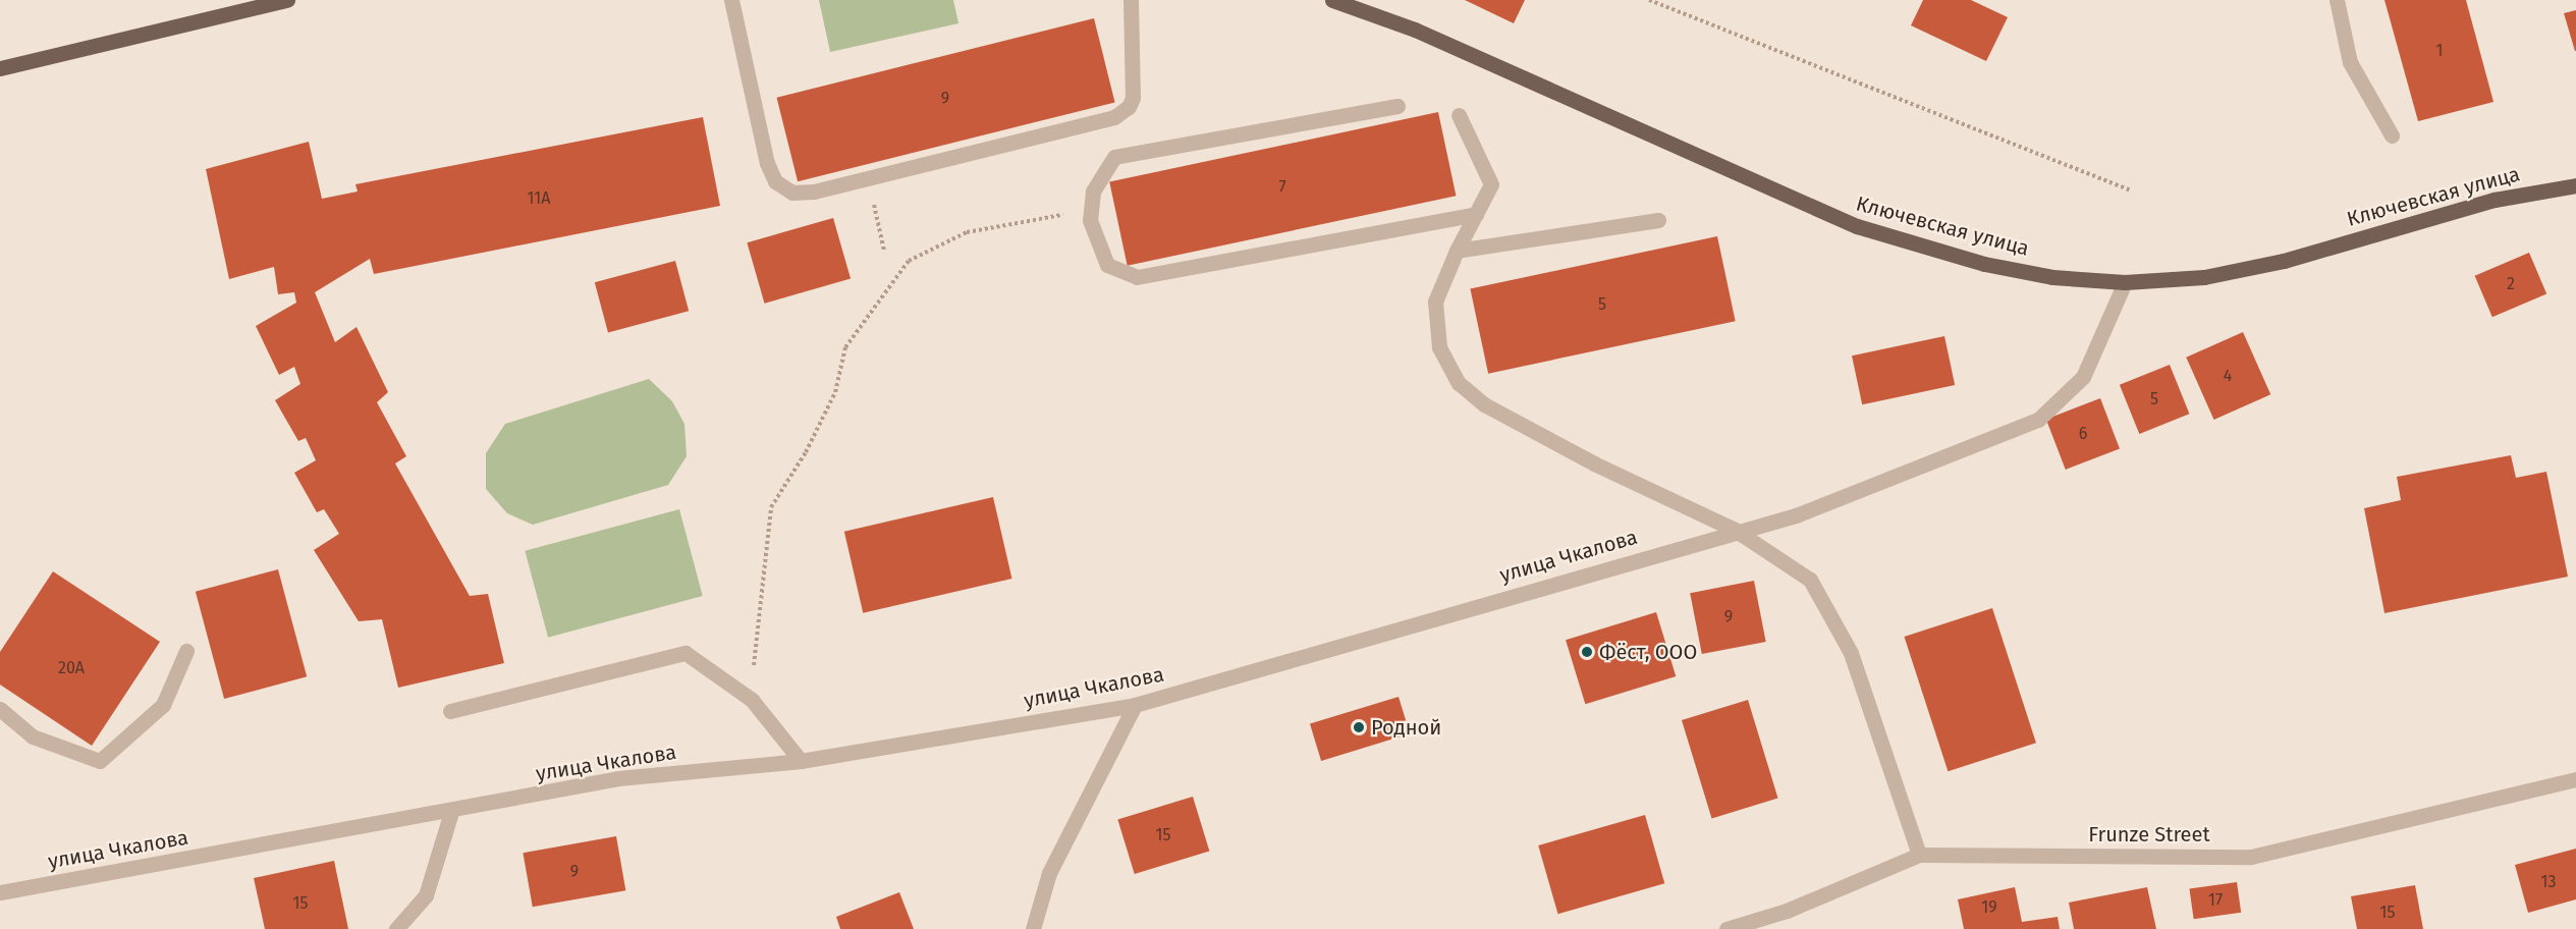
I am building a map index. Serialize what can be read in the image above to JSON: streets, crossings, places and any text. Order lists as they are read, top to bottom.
{
  "streets": {
    "main road": ["Ключевская улица"],
    "street": ["улица Чкалова", "Frunze Street"]
  },
  "crossings": [
    ["Ключевская улица", "улица Чкалова"]
  ],
  "places": ["Фёст, ООО", "Родной"],
  "house_numbers": [
    "1",
    "9",
    "7",
    "11А",
    "2",
    "5",
    "4",
    "5",
    "6",
    "9",
    "20А",
    "15",
    "9",
    "13",
    "17",
    "15",
    "19",
    "15"
  ]
}
